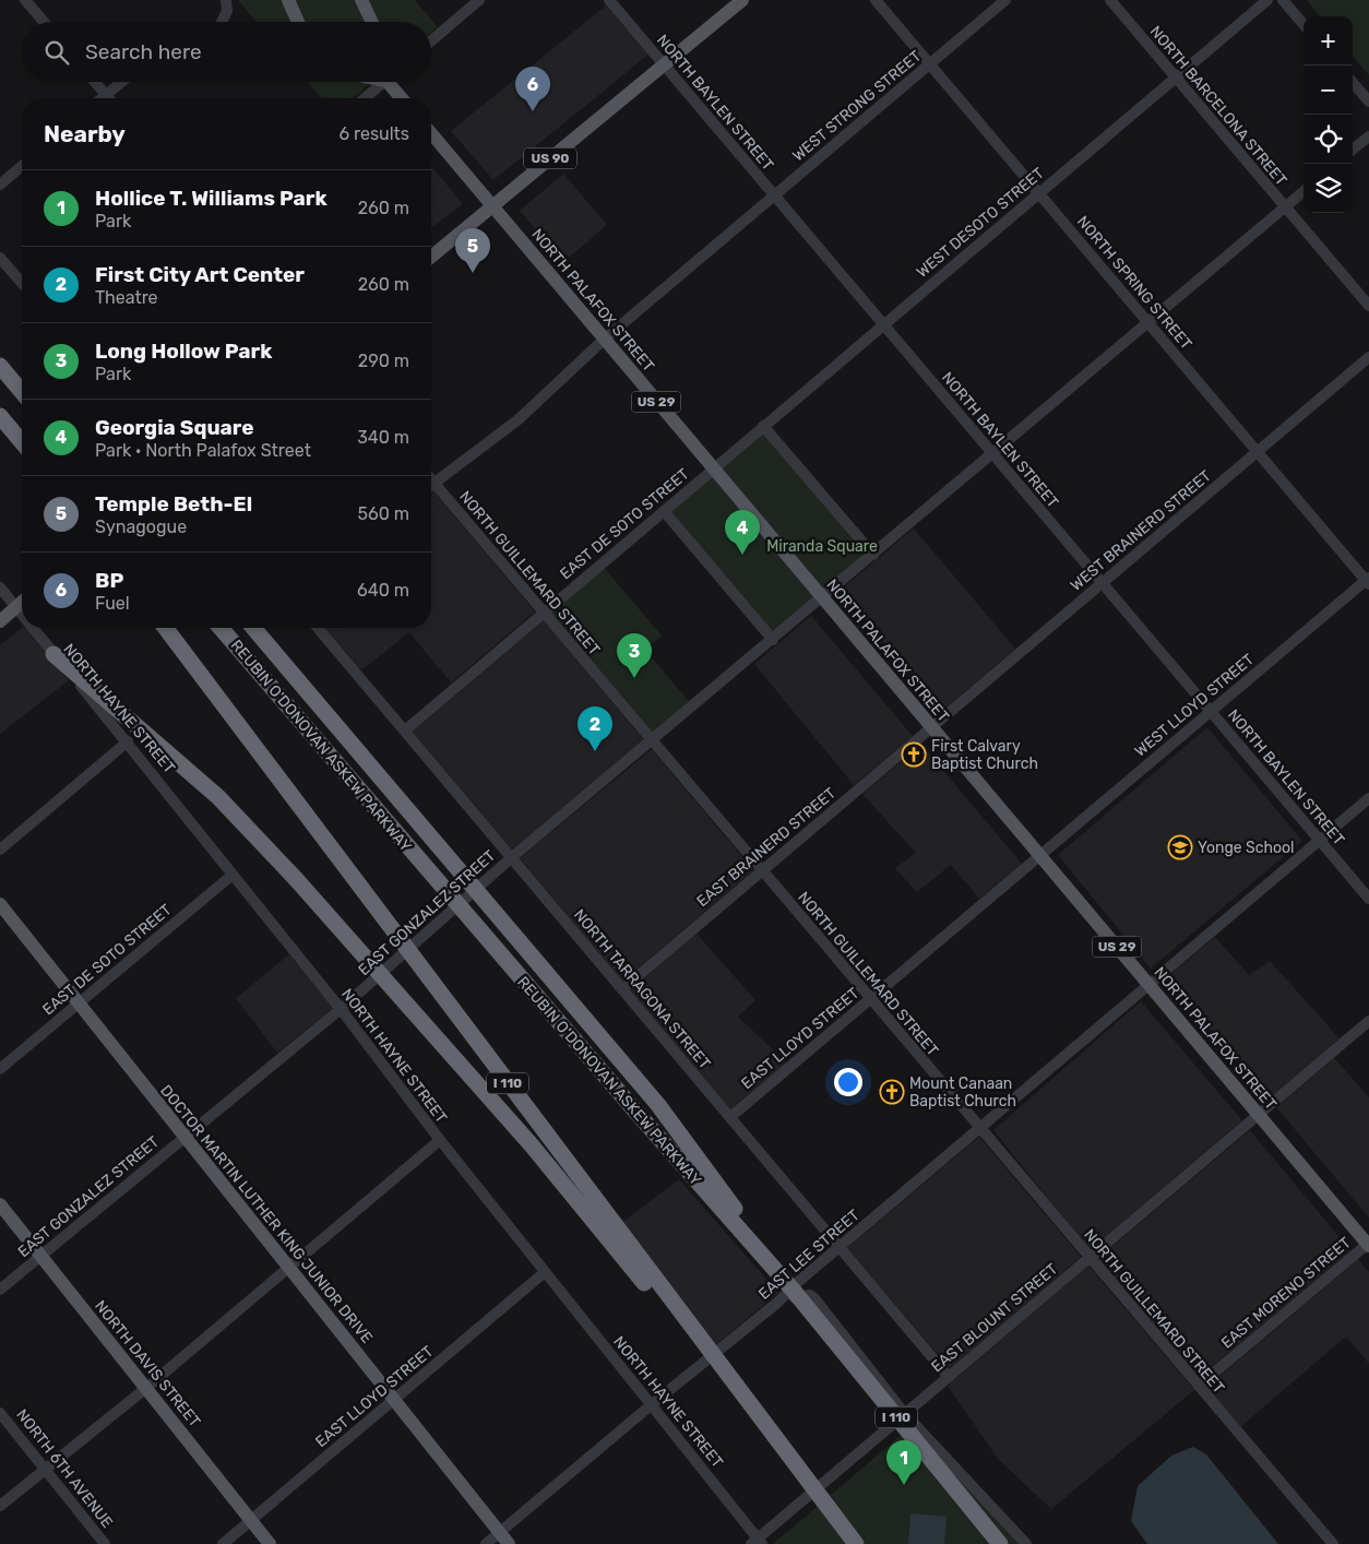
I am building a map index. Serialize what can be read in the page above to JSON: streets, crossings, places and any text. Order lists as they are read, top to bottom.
{
  "streets": {
    "highway": ["REUBIN O'DONOVAN ASKEW PARKWAY", "I 110"],
    "main road": [
      "US 90",
      "NORTH PALAFOX STREET",
      "US 29",
      "DOCTOR MARTIN LUTHER KING JUNIOR DRIVE",
      "NORTH DAVIS STREET"
    ],
    "street": [
      "NORTH BAYLEN STREET",
      "WEST STRONG STREET",
      "NORTH BARCELONA STREET",
      "WEST DESOTO STREET",
      "NORTH SPRING STREET",
      "EAST DE SOTO STREET",
      "WEST BRAINERD STREET",
      "NORTH GUILLEMARD STREET",
      "WEST LLOYD STREET",
      "NORTH HAYNE STREET",
      "EAST BRAINERD STREET",
      "EAST GONZALEZ STREET",
      "NORTH TARRAGONA STREET",
      "EAST LLOYD STREET",
      "EAST LEE STREET",
      "EAST MORENO STREET",
      "EAST BLOUNT STREET",
      "NORTH 6TH AVENUE"
    ]
  },
  "crossings": [
    ["NORTH BAYLEN STREET", "WEST STRONG STREET"],
    ["NORTH BAYLEN STREET", "US 90"],
    ["NORTH BAYLEN STREET", "WEST DESOTO STREET"],
    ["NORTH BAYLEN STREET", "WEST BRAINERD STREET"],
    ["NORTH BAYLEN STREET", "WEST LLOYD STREET"],
    ["NORTH BAYLEN STREET", "EAST GONZALEZ STREET"],
    ["NORTH BAYLEN STREET", "EAST LEE STREET"],
    ["WEST STRONG STREET", "NORTH SPRING STREET"],
    ["WEST STRONG STREET", "NORTH PALAFOX STREET"],
    ["WEST STRONG STREET", "NORTH GUILLEMARD STREET"],
    ["NORTH BARCELONA STREET", "WEST DESOTO STREET"],
    ["NORTH BARCELONA STREET", "EAST GONZALEZ STREET"],
    ["US 90", "NORTH PALAFOX STREET"],
    ["WEST DESOTO STREET", "NORTH SPRING STREET"],
    ["WEST DESOTO STREET", "NORTH PALAFOX STREET"],
    ["WEST DESOTO STREET", "EAST DE SOTO STREET"],
    ["NORTH SPRING STREET", "WEST BRAINERD STREET"],
    ["NORTH SPRING STREET", "WEST LLOYD STREET"],
    ["NORTH SPRING STREET", "EAST GONZALEZ STREET"],
    ["NORTH PALAFOX STREET", "EAST DE SOTO STREET"],
    ["NORTH PALAFOX STREET", "WEST BRAINERD STREET"],
    ["NORTH PALAFOX STREET", "WEST LLOYD STREET"],
    ["NORTH PALAFOX STREET", "EAST BRAINERD STREET"],
    ["NORTH PALAFOX STREET", "EAST GONZALEZ STREET"],
    ["NORTH PALAFOX STREET", "EAST LLOYD STREET"],
    ["NORTH PALAFOX STREET", "EAST LEE STREET"],
    ["NORTH PALAFOX STREET", "EAST MORENO STREET"],
    ["NORTH PALAFOX STREET", "EAST BLOUNT STREET"],
    ["EAST DE SOTO STREET", "NORTH GUILLEMARD STREET"],
    ["EAST DE SOTO STREET", "NORTH HAYNE STREET"],
    ["EAST DE SOTO STREET", "NORTH TARRAGONA STREET"],
    ["EAST DE SOTO STREET", "DOCTOR MARTIN LUTHER KING JUNIOR DRIVE"],
    ["WEST BRAINERD STREET", "EAST BRAINERD STREET"],
    ["NORTH GUILLEMARD STREET", "EAST BRAINERD STREET"],
    ["NORTH GUILLEMARD STREET", "EAST GONZALEZ STREET"],
    ["NORTH GUILLEMARD STREET", "EAST LLOYD STREET"],
    ["NORTH GUILLEMARD STREET", "EAST LEE STREET"],
    ["NORTH GUILLEMARD STREET", "EAST MORENO STREET"],
    ["NORTH GUILLEMARD STREET", "EAST BLOUNT STREET"],
    ["WEST LLOYD STREET", "EAST LLOYD STREET"],
    ["NORTH HAYNE STREET", "EAST GONZALEZ STREET"],
    ["NORTH HAYNE STREET", "EAST LLOYD STREET"],
    ["NORTH HAYNE STREET", "EAST LEE STREET"],
    ["NORTH HAYNE STREET", "EAST BLOUNT STREET"],
    ["EAST BRAINERD STREET", "NORTH TARRAGONA STREET"],
    ["EAST GONZALEZ STREET", "NORTH TARRAGONA STREET"],
    ["EAST GONZALEZ STREET", "DOCTOR MARTIN LUTHER KING JUNIOR DRIVE"],
    ["EAST GONZALEZ STREET", "NORTH DAVIS STREET"],
    ["NORTH TARRAGONA STREET", "EAST LLOYD STREET"],
    ["NORTH TARRAGONA STREET", "EAST LEE STREET"],
    ["NORTH TARRAGONA STREET", "EAST BLOUNT STREET"],
    ["EAST LLOYD STREET", "DOCTOR MARTIN LUTHER KING JUNIOR DRIVE"],
    ["EAST LLOYD STREET", "NORTH DAVIS STREET"],
    ["DOCTOR MARTIN LUTHER KING JUNIOR DRIVE", "EAST LEE STREET"]
  ],
  "parks": ["Miranda Square"],
  "places": {
    "church": ["First Calvary Baptist Church", "Mount Canaan Baptist Church"],
    "school or university": ["Yonge School"]
  },
  "page": {
    "map_buttons": ["+", "−"],
    "search": "Search here",
    "pins": [
      "6",
      "5",
      "4",
      "3",
      "2",
      "1"
    ],
    "heading": ["Nearby", "6 results"],
    "list": [
      {
        "mark": "1",
        "name": "Hollice T. Williams Park",
        "note": "Park",
        "value": "260 m"
      },
      {
        "mark": "2",
        "name": "First City Art Center",
        "note": "Theatre",
        "value": "260 m"
      },
      {
        "mark": "3",
        "name": "Long Hollow Park",
        "note": "Park",
        "value": "290 m"
      },
      {
        "mark": "4",
        "name": "Georgia Square",
        "note": "Park · North Palafox Street",
        "value": "340 m"
      },
      {
        "mark": "5",
        "name": "Temple Beth-El",
        "note": "Synagogue",
        "value": "560 m"
      },
      {
        "mark": "6",
        "name": "BP",
        "note": "Fuel",
        "value": "640 m"
      }
    ]
  }
}
